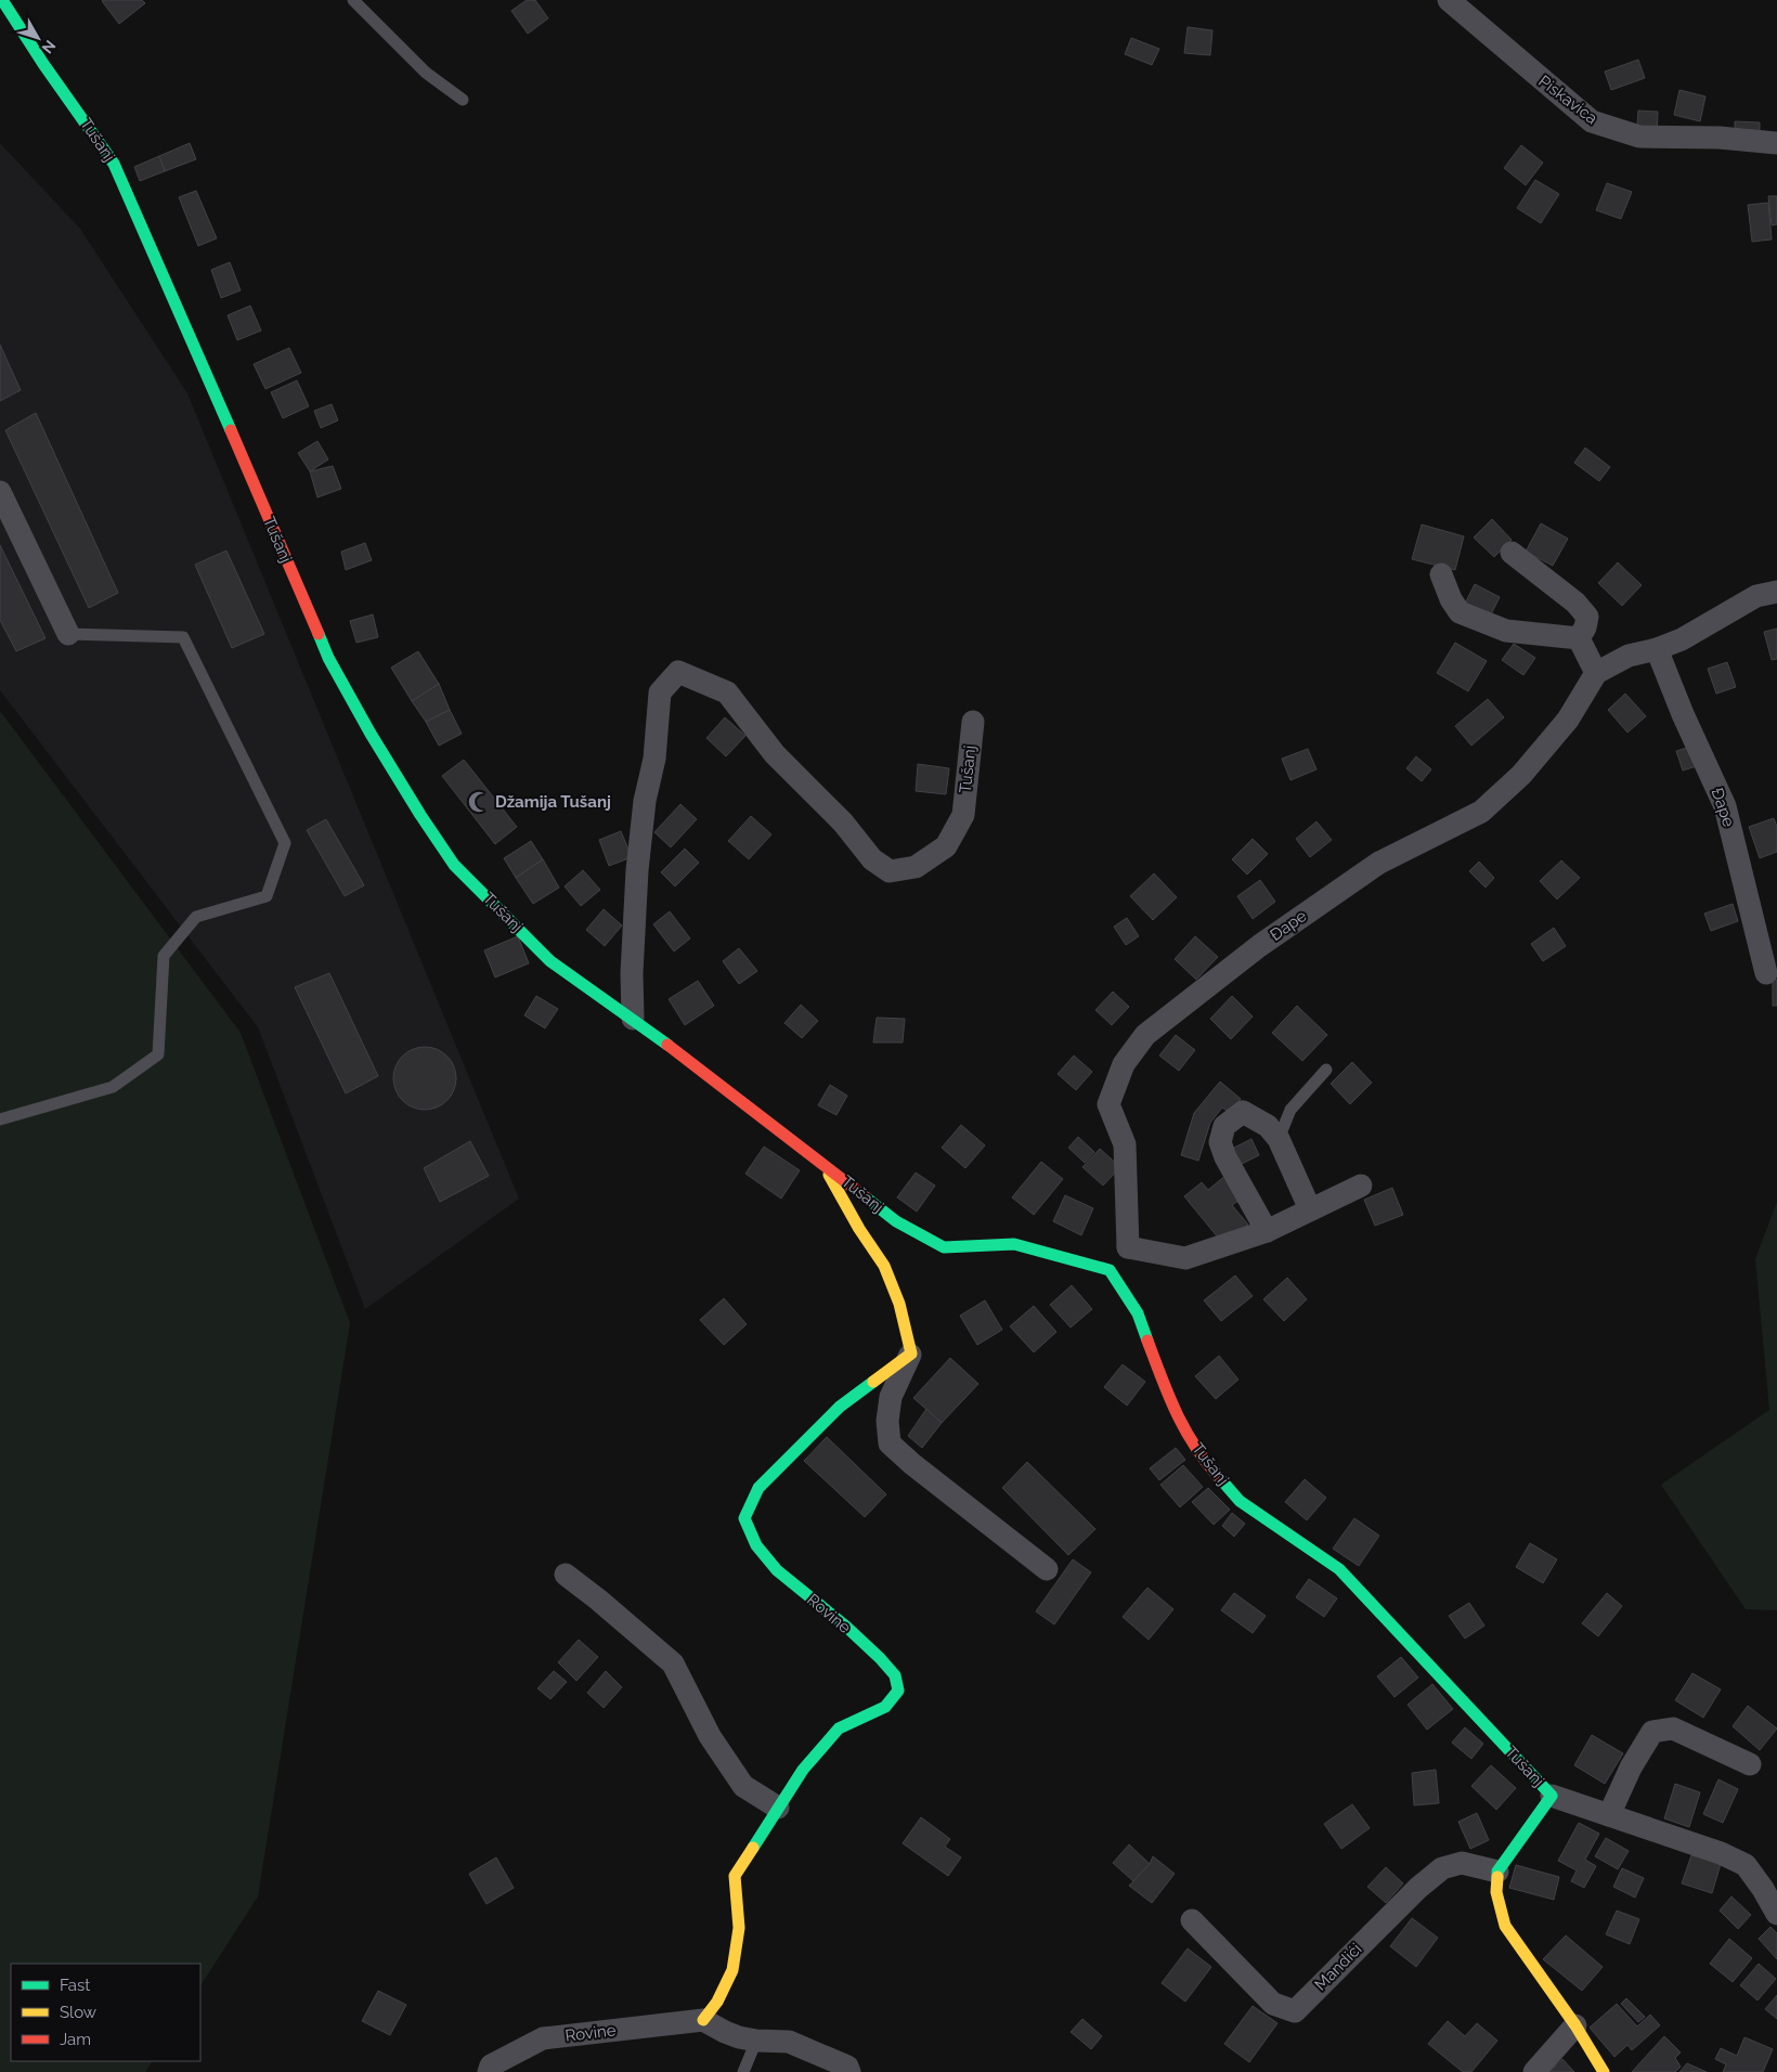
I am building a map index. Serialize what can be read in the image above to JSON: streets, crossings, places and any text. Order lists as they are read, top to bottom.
{
  "streets": {
    "street": [
      "Piskavica",
      "Tušanj",
      "Đape",
      "Rovine",
      "Mandići"
    ]
  },
  "crossings": [
    ["Tušanj", "Rovine"]
  ],
  "places": {
    "mosque": ["Džamija Tušanj"]
  },
  "legend": ["Fast", "Slow", "Jam"],
  "north": "bottom right"
}
